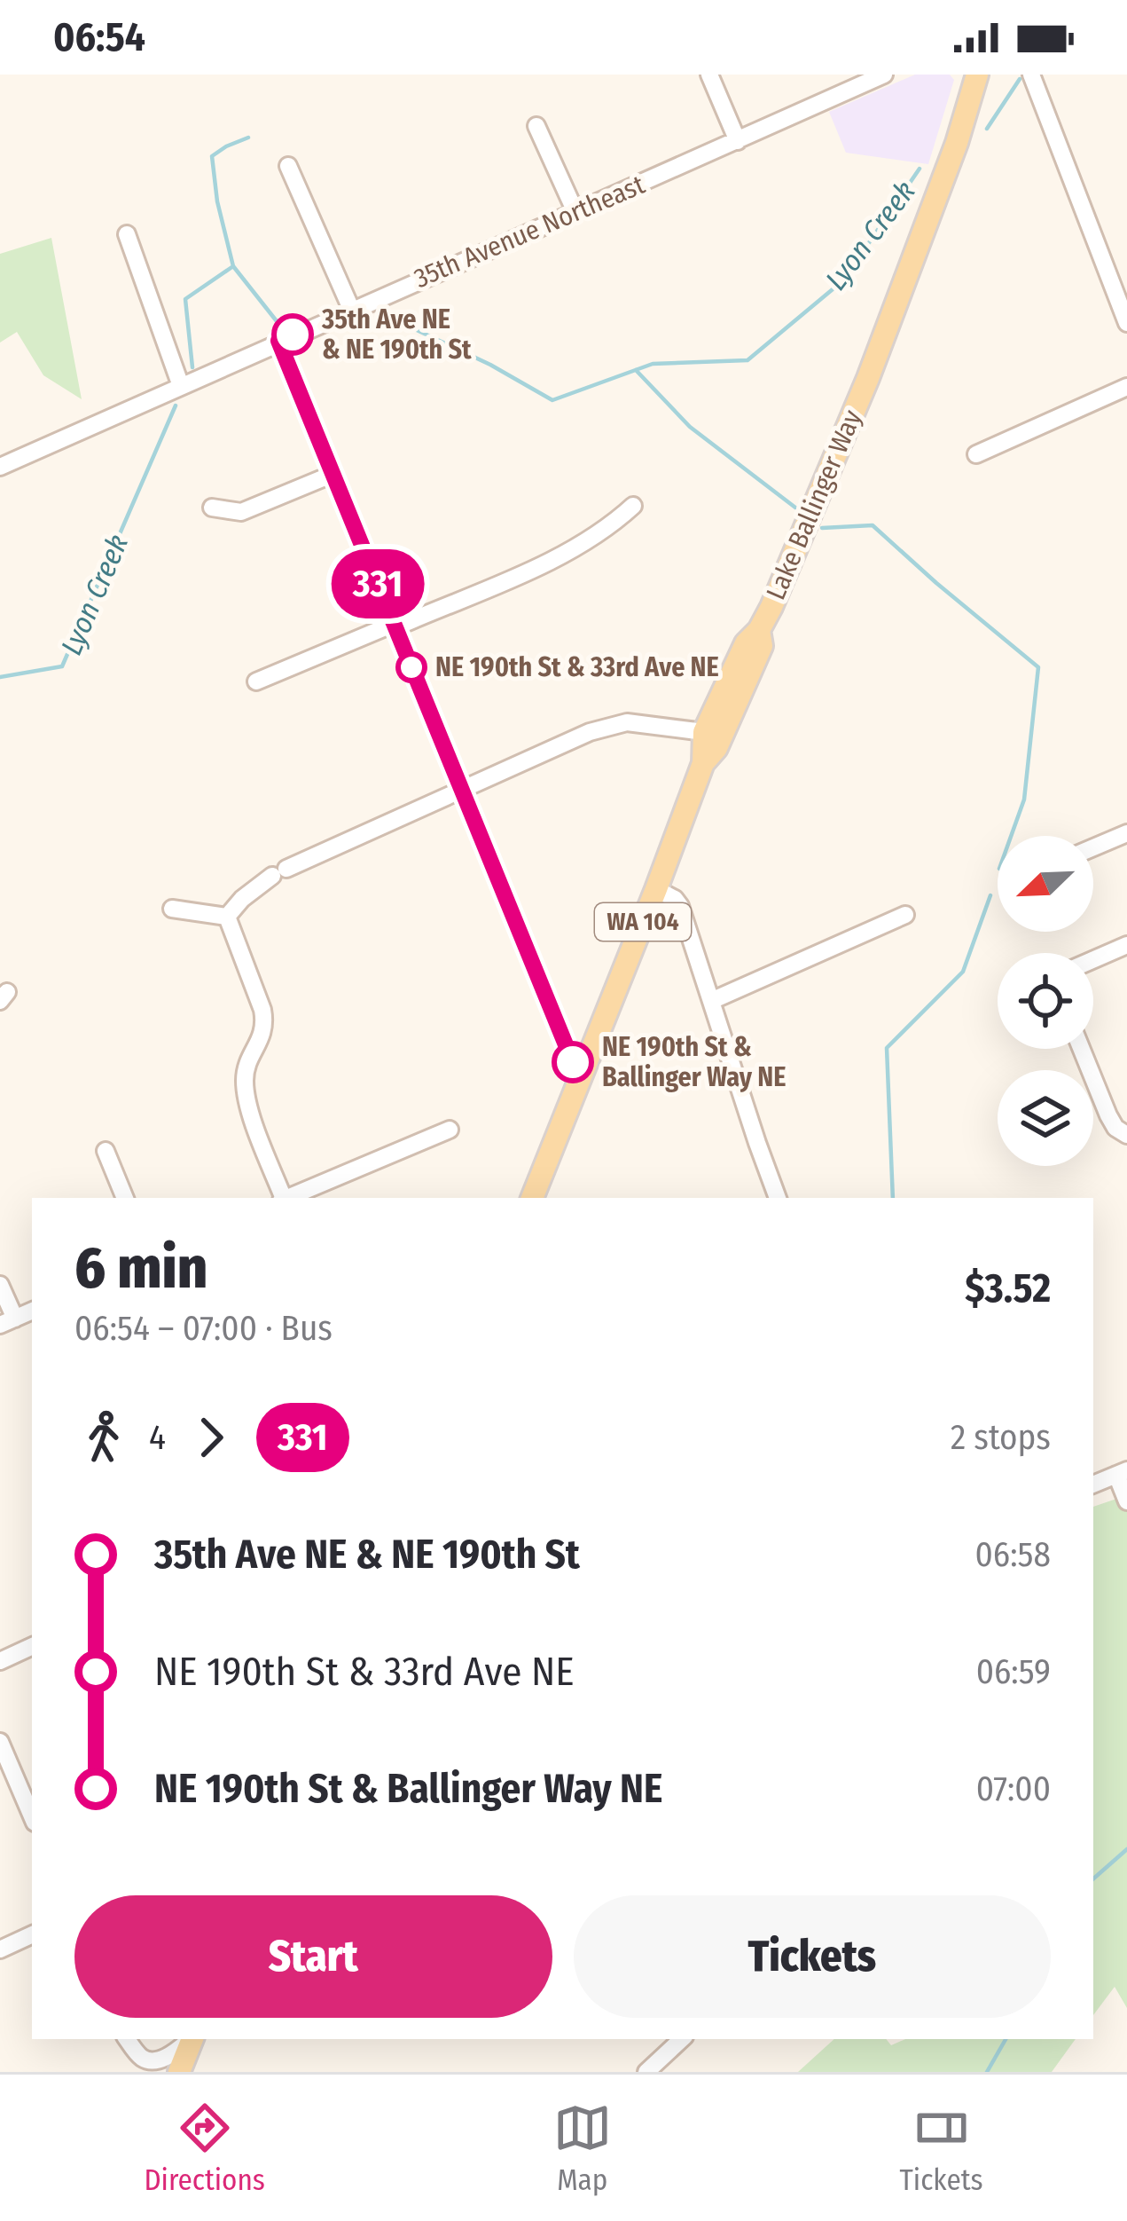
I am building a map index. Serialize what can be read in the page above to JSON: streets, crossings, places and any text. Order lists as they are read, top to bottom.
{
  "streets": {
    "main road": ["Lake Ballinger Way", "WA 104"],
    "street": ["35th Avenue Northeast"]
  },
  "crossings": [
    ["Lake Ballinger Way", "WA 104"]
  ],
  "water": ["Lyon Creek"],
  "places": ["35th Ave NE & NE 190th St", "NE 190th St & 33rd Ave NE", "NE 190th St & Ballinger Way NE"],
  "lines": ["bus line 331"],
  "north": "bottom left",
  "page": {
    "status": "06:54",
    "on_map": "331",
    "heading": ["6 min", "06:54 – 07:00 · Bus", "$3.52"],
    "legs": ["4", "331", "2 stops"],
    "list": [
      {
        "name": "35th Ave NE & NE 190th St",
        "value": "06:58"
      },
      {
        "name": "NE 190th St & 33rd Ave NE",
        "value": "06:59"
      },
      {
        "name": "NE 190th St & Ballinger Way NE",
        "value": "07:00"
      }
    ],
    "buttons": ["Start", "Tickets"],
    "tabs": ["Directions", "Map", "Tickets"]
  }
}
